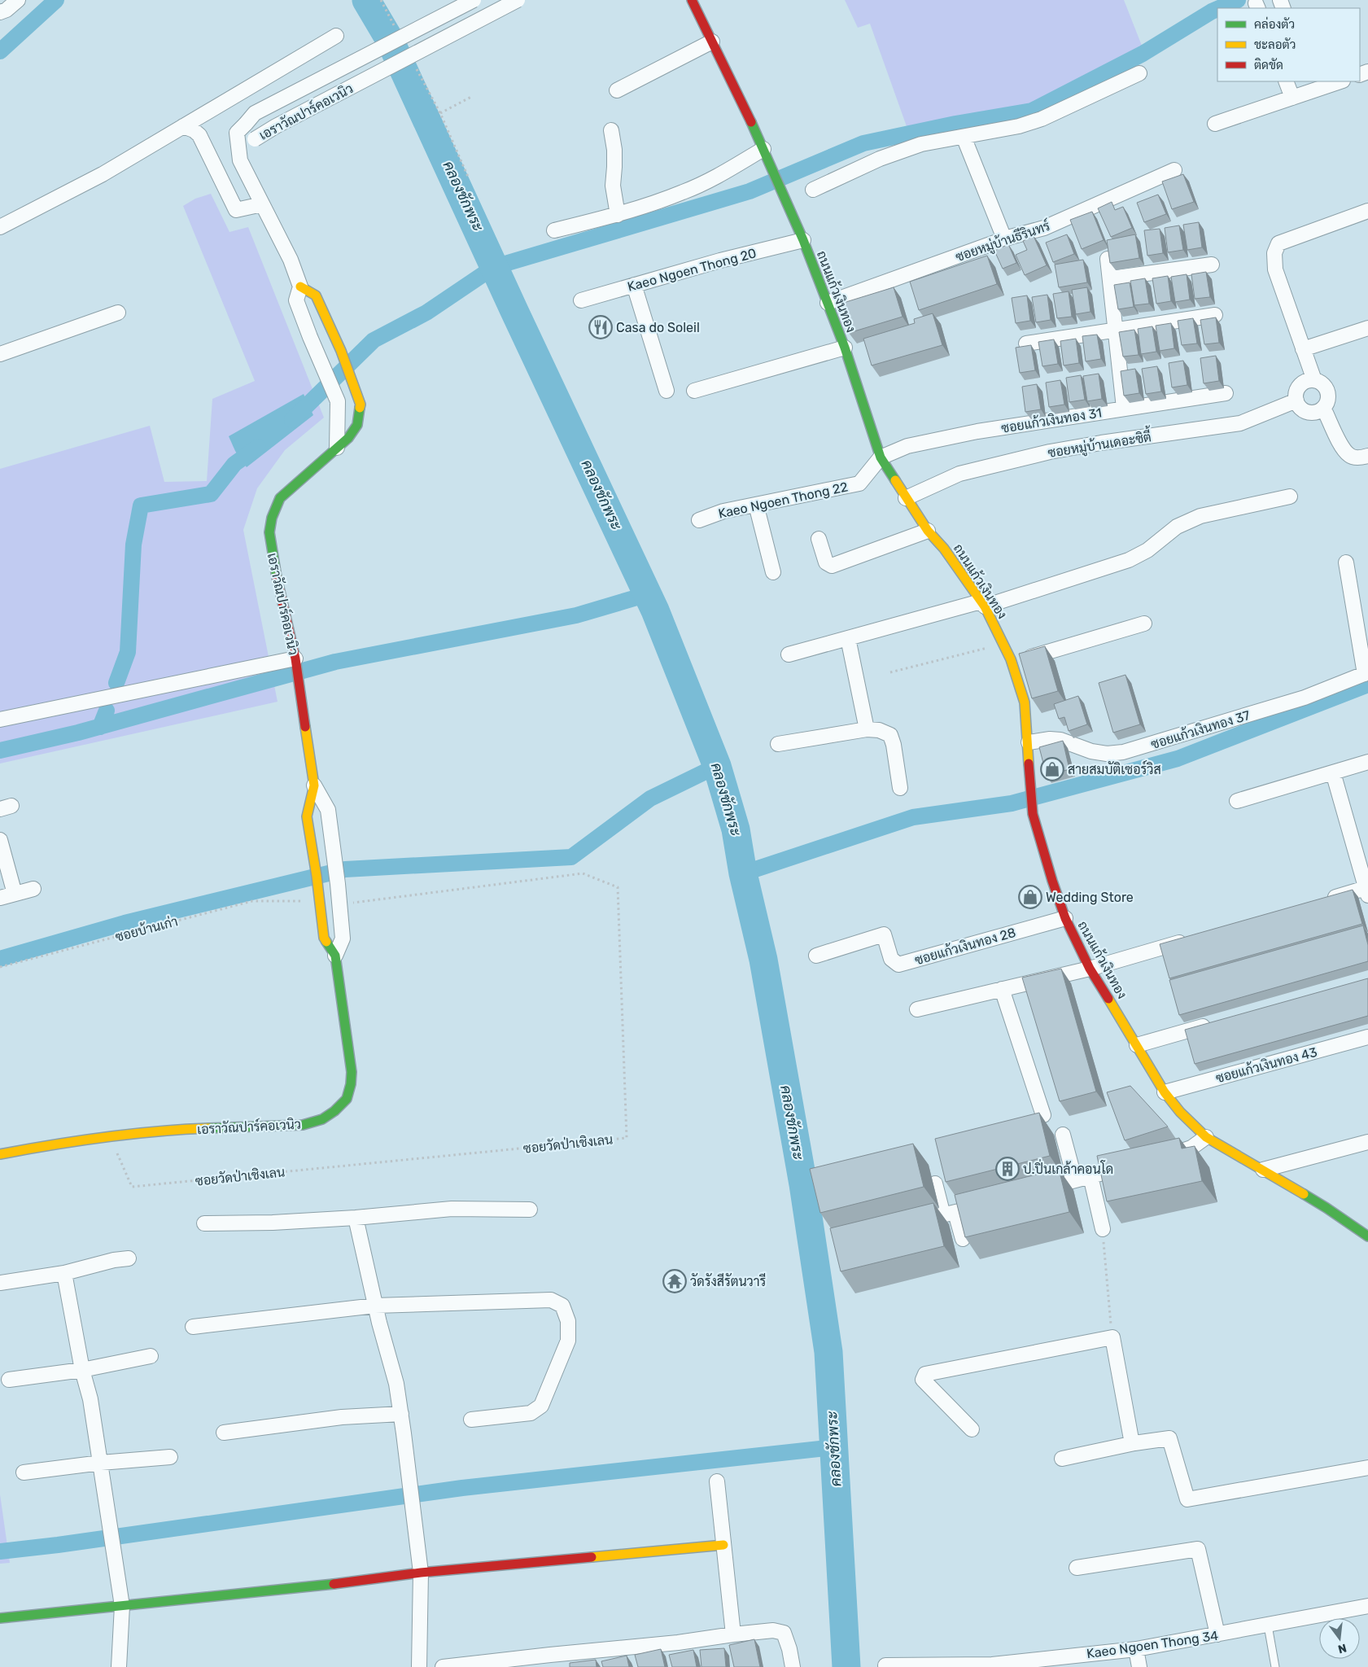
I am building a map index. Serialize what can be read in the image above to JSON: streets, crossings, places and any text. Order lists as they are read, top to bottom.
{
  "streets": {
    "street": [
      "เอราวัณปาร์คอเวนิว",
      "ซอยหมู่บ้านธีรินทร์",
      "Kaeo Ngoen Thong 20",
      "ถนนแก้วเงินทอง",
      "ซอยแก้วเงินทอง 31",
      "ซอยหมู่บ้านเดอะซิตี้",
      "Kaeo Ngoen Thong 22",
      "ซอยแก้วเงินทอง 37",
      "ซอยแก้วเงินทอง 28",
      "ซอยแก้วเงินทอง 43",
      "Kaeo Ngoen Thong 34"
    ],
    "path": ["ซอยบ้านเก่า", "ซอยวัดป่าเชิงเลน"]
  },
  "crossings": [
    ["เอราวัณปาร์คอเวนิว", "ซอยวัดป่าเชิงเลน"],
    ["ซอยหมู่บ้านธีรินทร์", "ถนนแก้วเงินทอง"],
    ["Kaeo Ngoen Thong 20", "ถนนแก้วเงินทอง"],
    ["ถนนแก้วเงินทอง", "ซอยแก้วเงินทอง 31"],
    ["ถนนแก้วเงินทอง", "ซอยหมู่บ้านเดอะซิตี้"],
    ["ถนนแก้วเงินทอง", "Kaeo Ngoen Thong 22"],
    ["ถนนแก้วเงินทอง", "ซอยแก้วเงินทอง 37"],
    ["ถนนแก้วเงินทอง", "ซอยแก้วเงินทอง 28"],
    ["ถนนแก้วเงินทอง", "ซอยแก้วเงินทอง 43"],
    ["ซอยแก้วเงินทอง 31", "Kaeo Ngoen Thong 22"]
  ],
  "water": ["คลองชักพระ"],
  "places": {
    "restaurant": ["Casa do Soleil"],
    "shop": ["สายสมบัติเซอร์วิส", "Wedding Store"],
    "building": ["ป.ปิ่นเกล้าคอนโด"],
    "temple": ["วัดรังสีรัตนวารี"]
  },
  "legend": ["คล่องตัว", "ชะลอตัว", "ติดขัด"],
  "north": "bottom"
}
